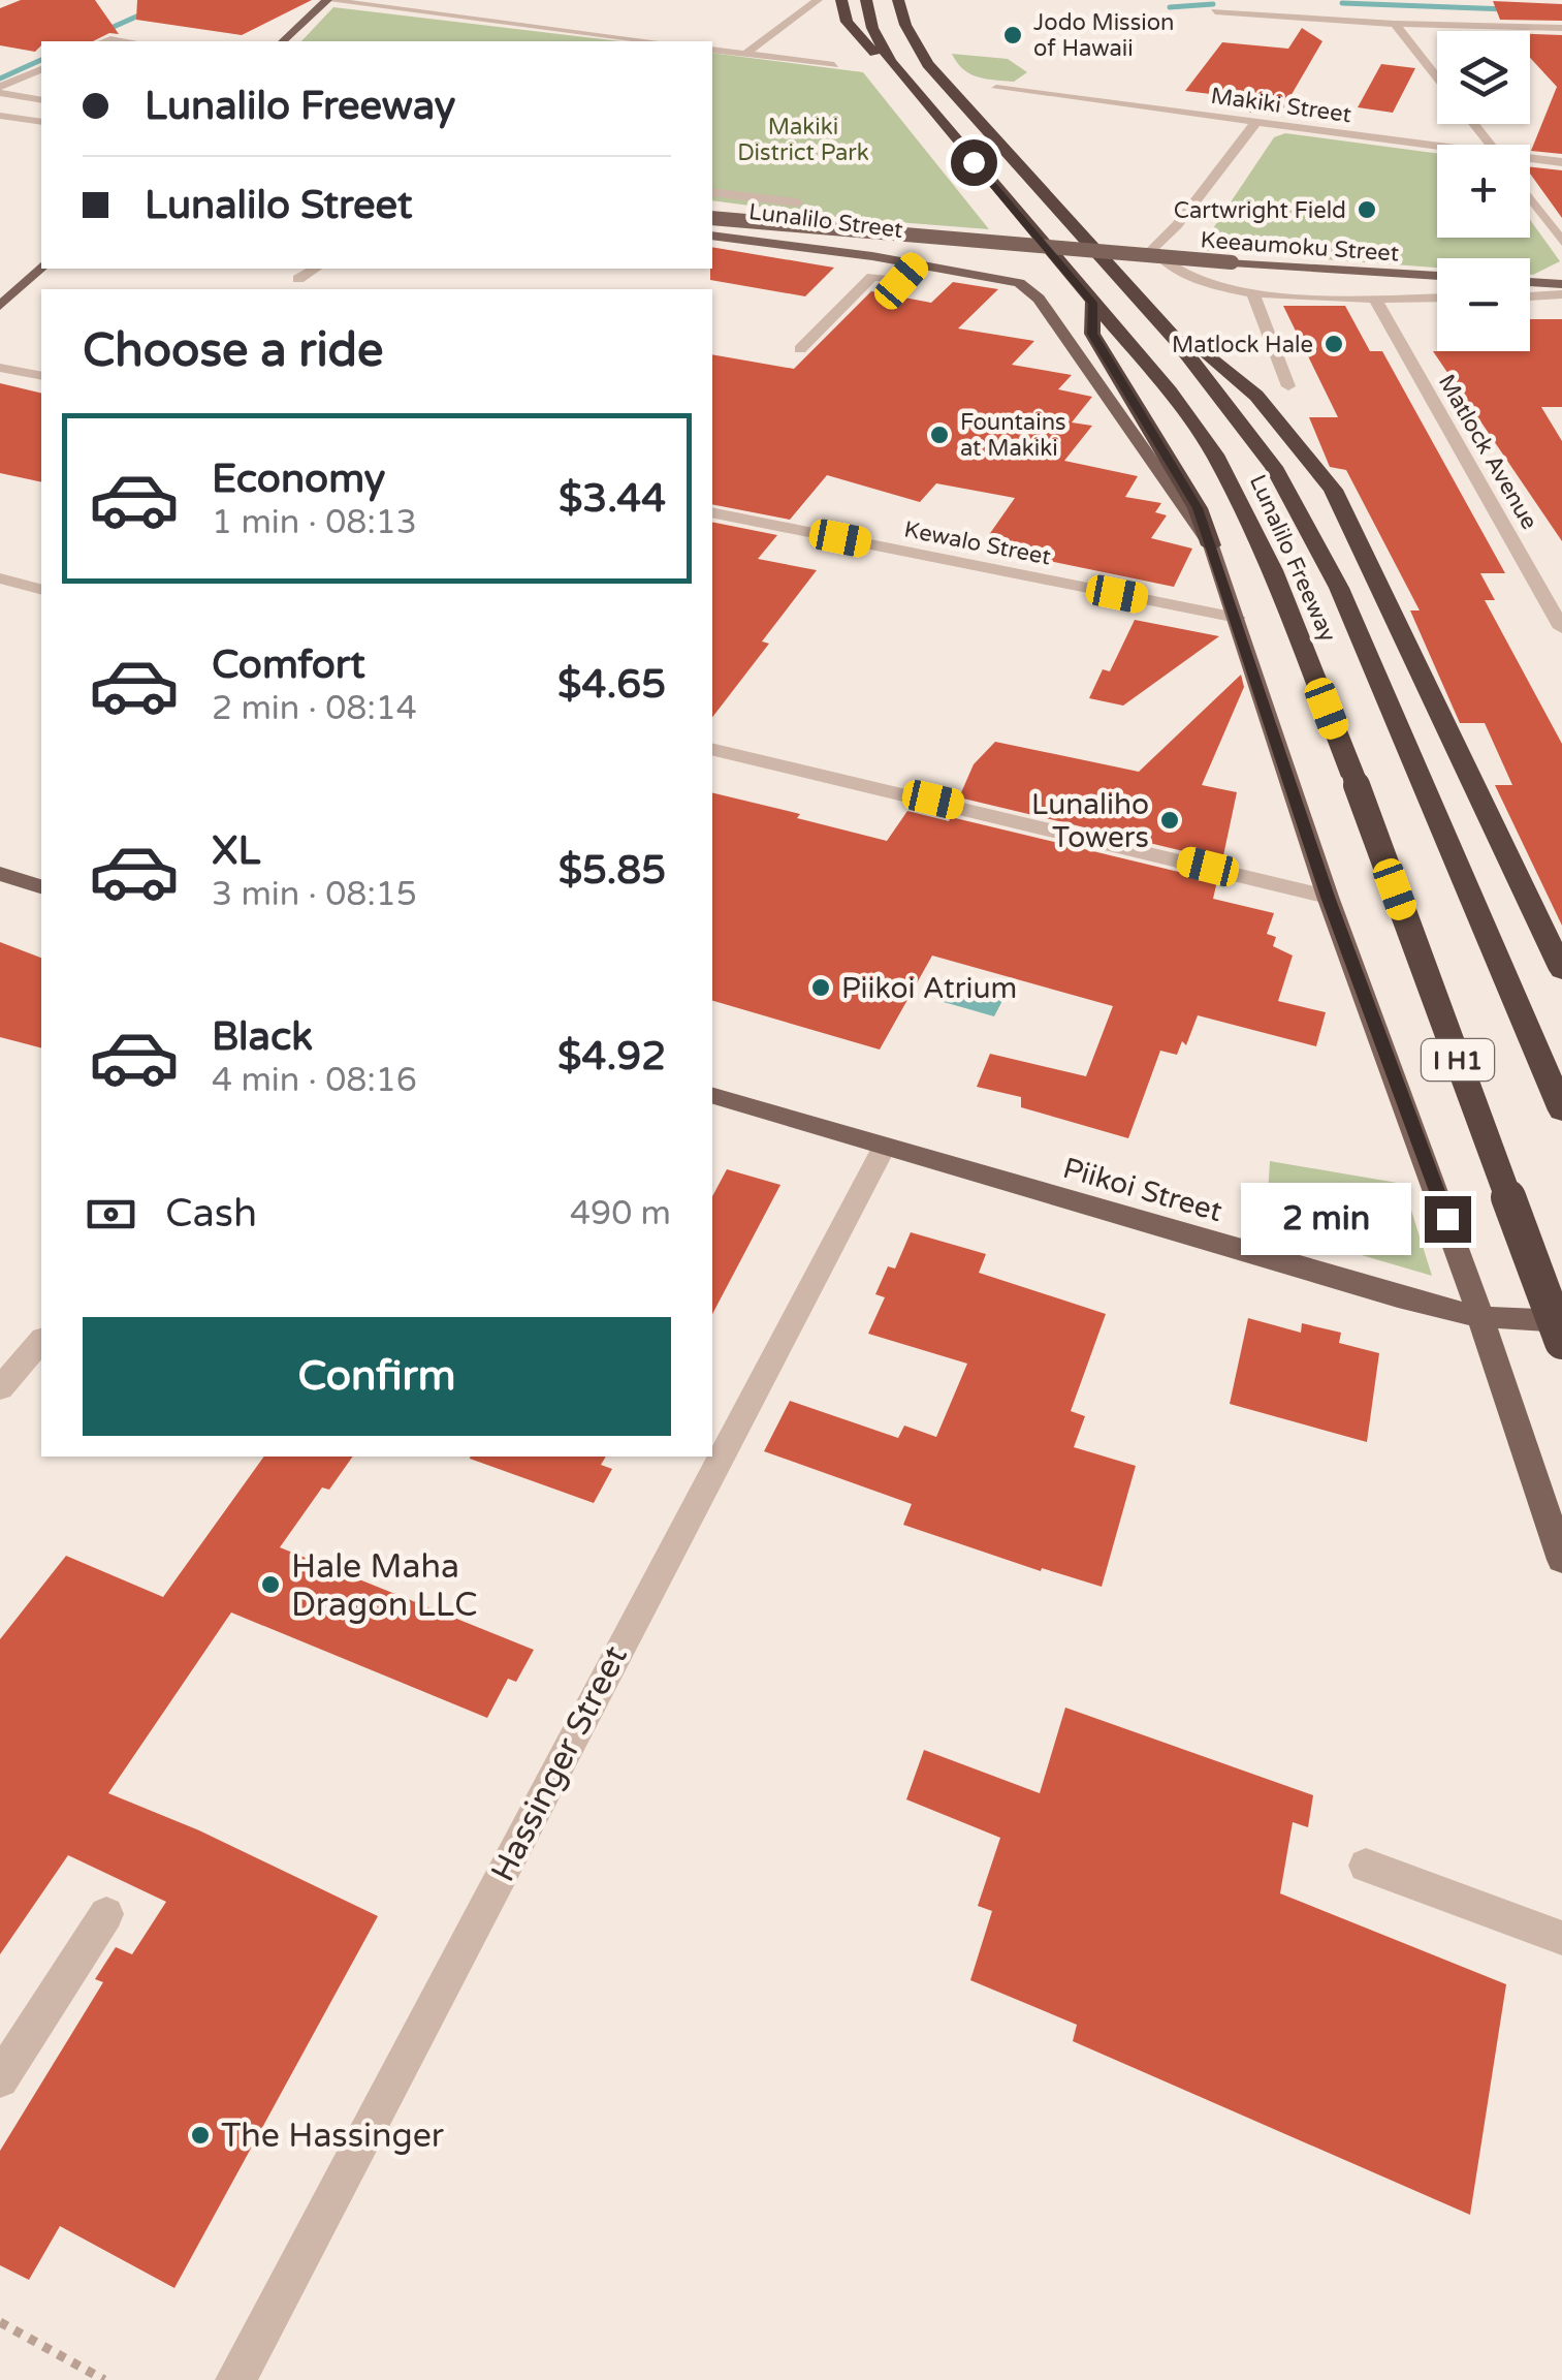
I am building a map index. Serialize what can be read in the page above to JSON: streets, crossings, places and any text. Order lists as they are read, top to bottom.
{
  "streets": {
    "highway": ["Lunalilo Freeway", "I H1"],
    "main road": ["Lunalilo Street", "Keeaumoku Street", "Piikoi Street"],
    "street": [
      "Makiki Street",
      "Matlock Avenue",
      "Kewalo Street",
      "Hassinger Street"
    ]
  },
  "crossings": [
    ["Makiki Street", "Keeaumoku Street"],
    ["Lunalilo Street", "Kewalo Street"],
    ["Lunalilo Street", "Piikoi Street"],
    ["Keeaumoku Street", "Matlock Avenue"],
    ["Piikoi Street", "Hassinger Street"]
  ],
  "parks": ["Makiki District Park"],
  "places": [
    "Jodo Mission of Hawaii",
    "Cartwright Field",
    "Matlock Hale",
    "Fountains at Makiki",
    "Lunaliho Towers",
    "Piikoi Atrium",
    "Hale Maha Dragon LLC",
    "The Hassinger"
  ],
  "page": {
    "map_buttons": ["+", "−"],
    "banner": ["Lunalilo Freeway", "Lunalilo Street"],
    "heading": "Choose a ride",
    "list": [
      {
        "name": "Economy",
        "note": "1 min · 08:13",
        "value": "$3.44"
      },
      {
        "name": "Comfort",
        "note": "2 min · 08:14",
        "value": "$4.65"
      },
      {
        "name": "XL",
        "note": "3 min · 08:15",
        "value": "$5.85"
      },
      {
        "name": "Black",
        "note": "4 min · 08:16",
        "value": "$4.92"
      }
    ],
    "pay": ["Cash", "490 m"],
    "bubble": "2 min",
    "buttons": "Confirm"
  }
}
